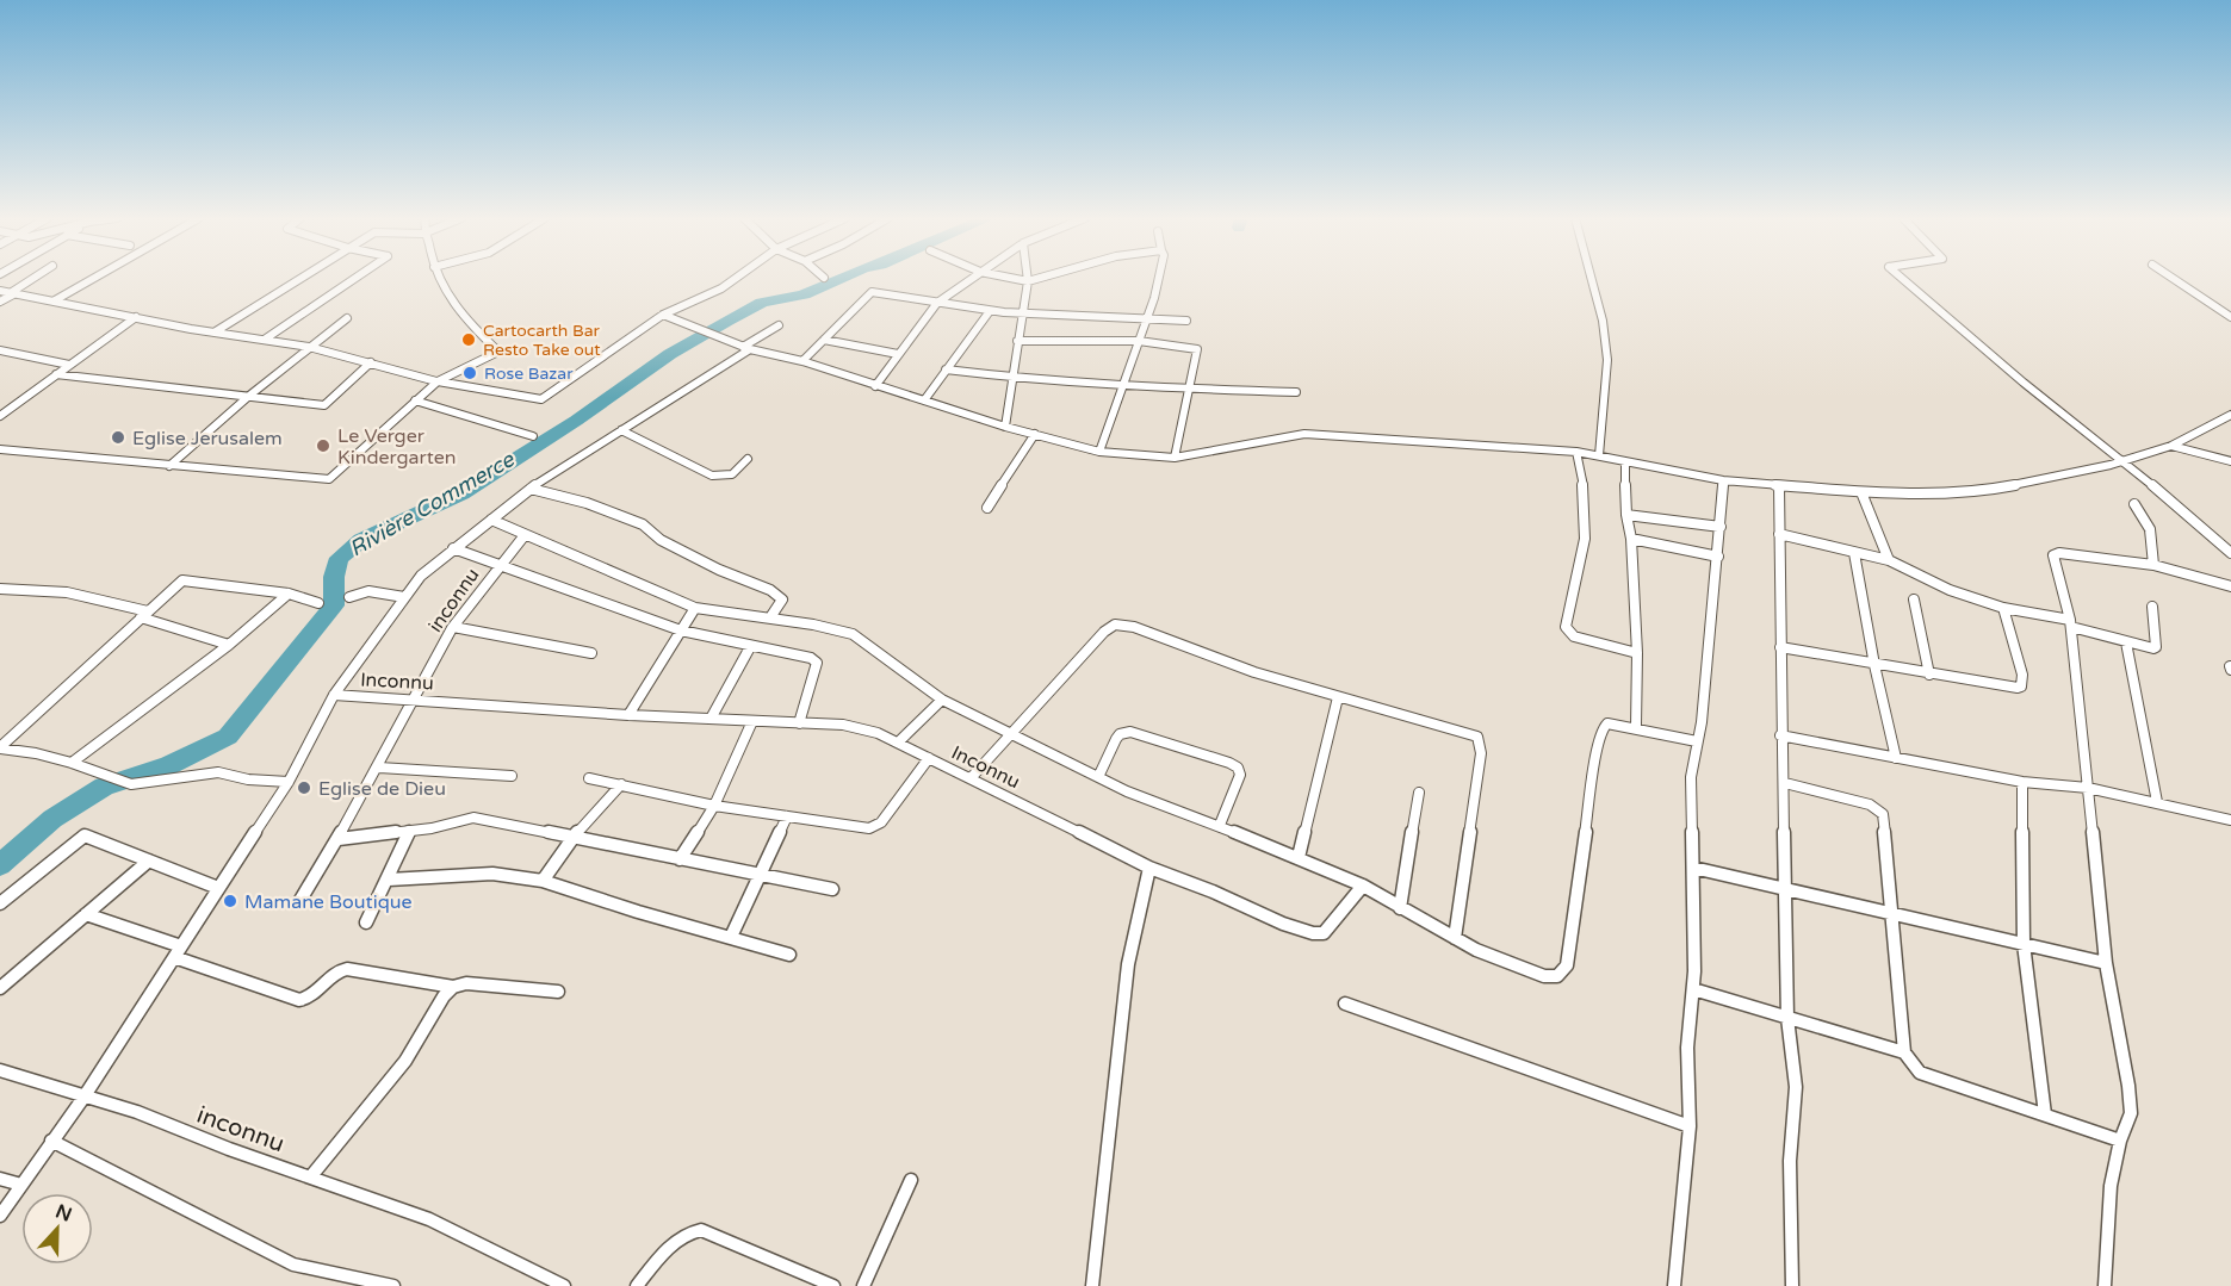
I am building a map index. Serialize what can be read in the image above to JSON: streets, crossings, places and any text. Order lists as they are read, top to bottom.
{
  "streets": {
    "street": ["inconnu", "Inconnu"]
  },
  "crossings": [
    ["inconnu", "Inconnu"]
  ],
  "water": ["Rivière Commerce"],
  "places": [
    "Cartocarth Bar Resto Take out",
    "Rose Bazar",
    "Eglise Jerusalem",
    "Le Verger Kindergarten",
    "Eglise de Dieu",
    "Mamane Boutique"
  ],
  "north": "top"
}
